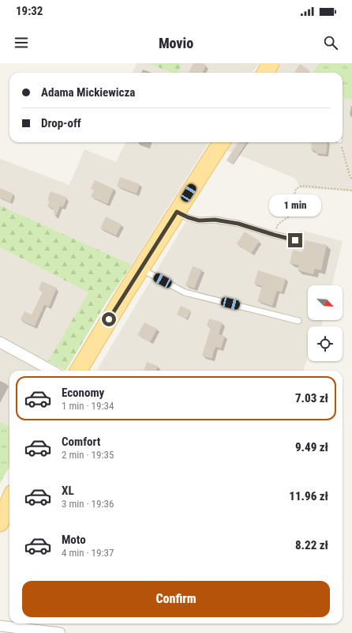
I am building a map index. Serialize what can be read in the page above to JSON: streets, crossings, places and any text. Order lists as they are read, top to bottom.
{
  "north": "bottom right",
  "page": {
    "status": "19:32",
    "header": "Movio",
    "banner": ["Adama Mickiewicza", "Drop-off"],
    "bubble": "1 min",
    "list": [
      {
        "name": "Economy",
        "note": "1 min · 19:34",
        "value": "7.03 zł"
      },
      {
        "name": "Comfort",
        "note": "2 min · 19:35",
        "value": "9.49 zł"
      },
      {
        "name": "XL",
        "note": "3 min · 19:36",
        "value": "11.96 zł"
      },
      {
        "name": "Moto",
        "note": "4 min · 19:37",
        "value": "8.22 zł"
      }
    ],
    "buttons": "Confirm"
  }
}
